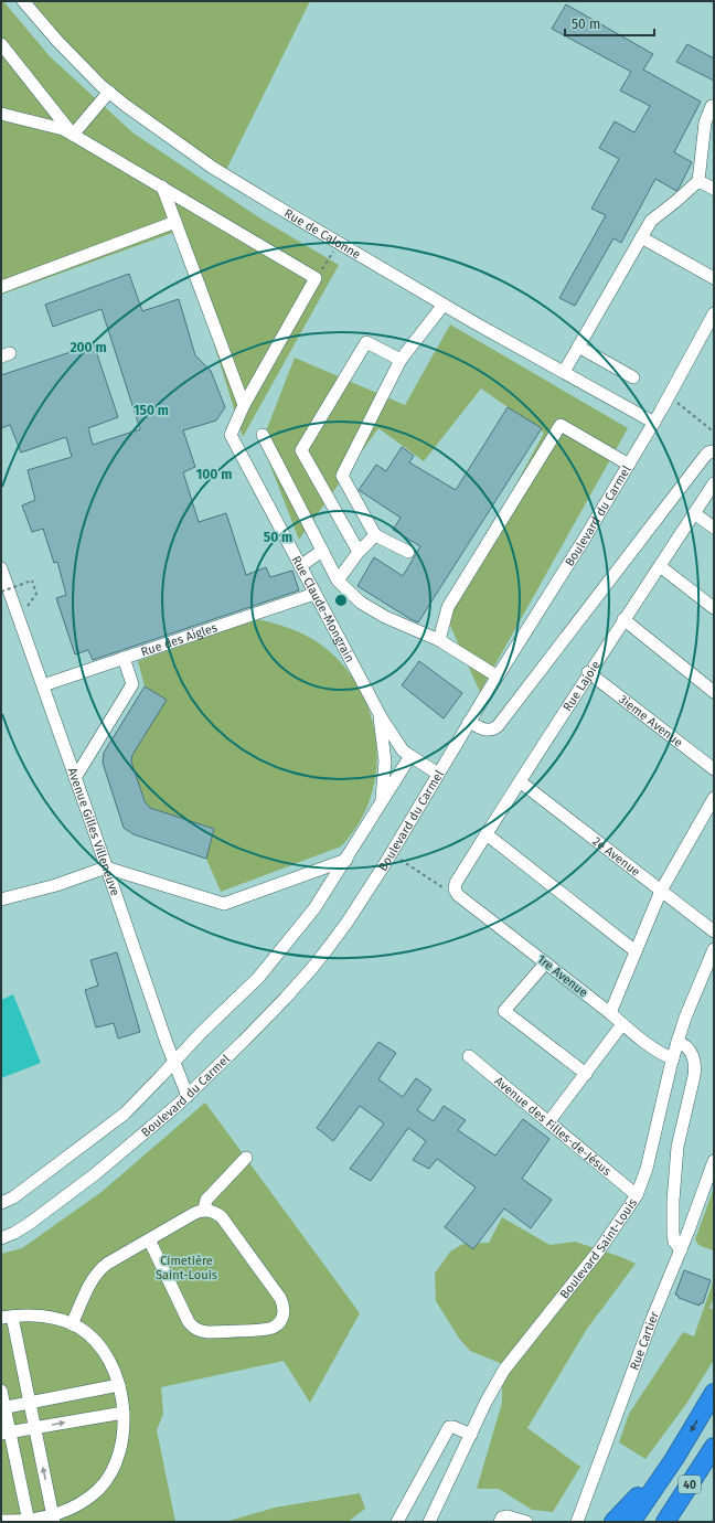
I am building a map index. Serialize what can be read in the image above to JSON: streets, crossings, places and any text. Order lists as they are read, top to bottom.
{
  "streets": {
    "highway": ["40"],
    "street": [
      "Rue de Calonne",
      "Boulevard du Carmel",
      "Rue Claude-Mongrain",
      "Rue des Aigles",
      "Rue Lajoie",
      "3ieme Avenue",
      "Avenue Gilles Villeneuve",
      "2e Avenue",
      "1re Avenue",
      "Avenue des Filles-de-Jésus",
      "Boulevard Saint-Louis",
      "Rue Cartier"
    ]
  },
  "crossings": [
    ["Rue de Calonne", "Boulevard du Carmel"],
    ["Boulevard du Carmel", "Rue Claude-Mongrain"],
    ["Boulevard du Carmel", "Avenue Gilles Villeneuve"],
    ["Rue Claude-Mongrain", "Rue des Aigles"],
    ["Rue des Aigles", "Avenue Gilles Villeneuve"],
    ["Rue Lajoie", "3ieme Avenue"],
    ["Rue Lajoie", "2e Avenue"],
    ["Rue Lajoie", "1re Avenue"],
    ["1re Avenue", "Boulevard Saint-Louis"],
    ["Avenue des Filles-de-Jésus", "Boulevard Saint-Louis"]
  ],
  "parks": ["Cimetière Saint-Louis"],
  "scale_bar": "50 m",
  "rings": [
    "200 m",
    "150 m",
    "100 m",
    "50 m"
  ]
}
